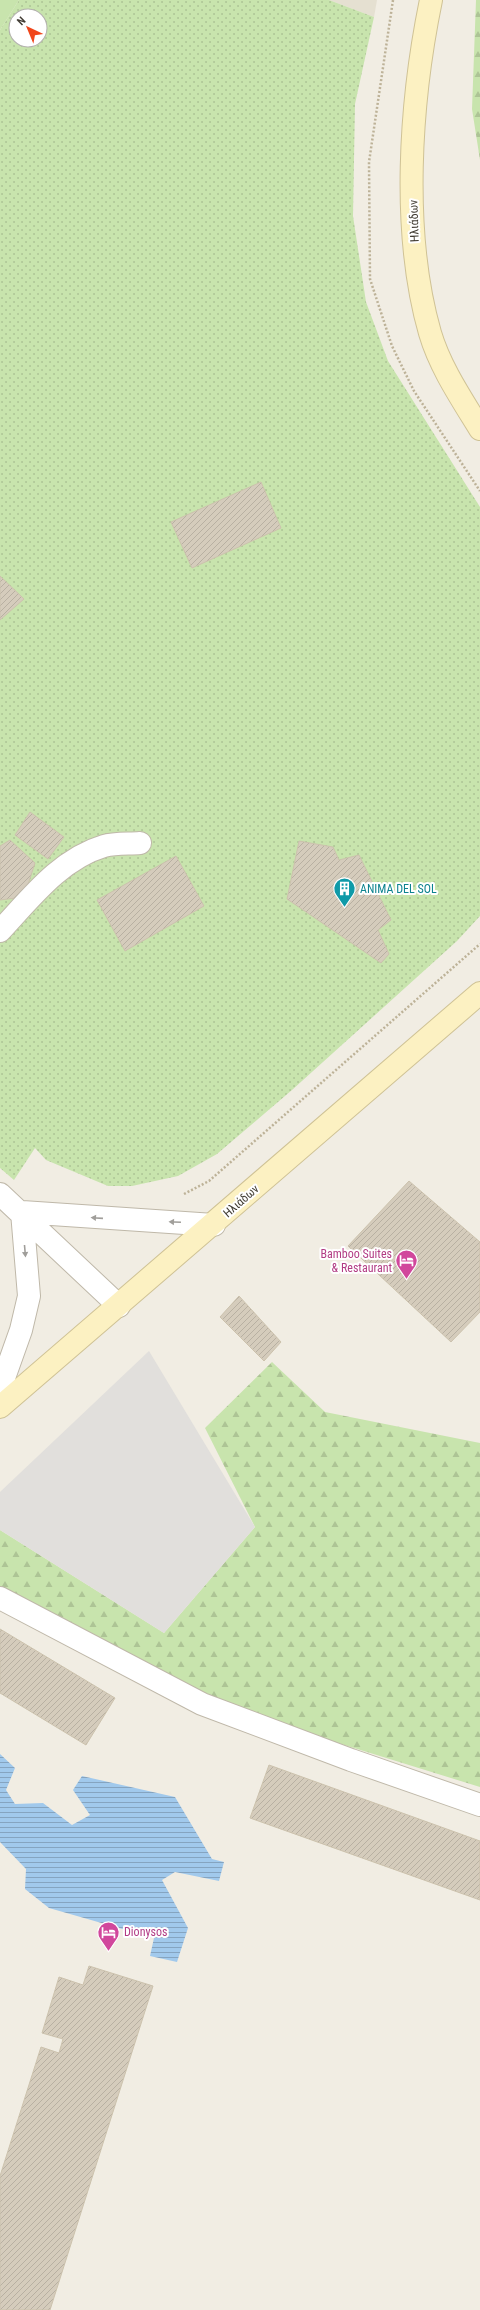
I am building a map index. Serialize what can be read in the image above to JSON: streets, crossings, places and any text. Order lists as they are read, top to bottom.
{
  "streets": {
    "street": ["Ηλιάδων"]
  },
  "places": {
    "building": ["ANIMA DEL SOL"],
    "hotel": ["Bamboo Suites & Restaurant", "Dionysos"]
  },
  "north": "top left"
}
